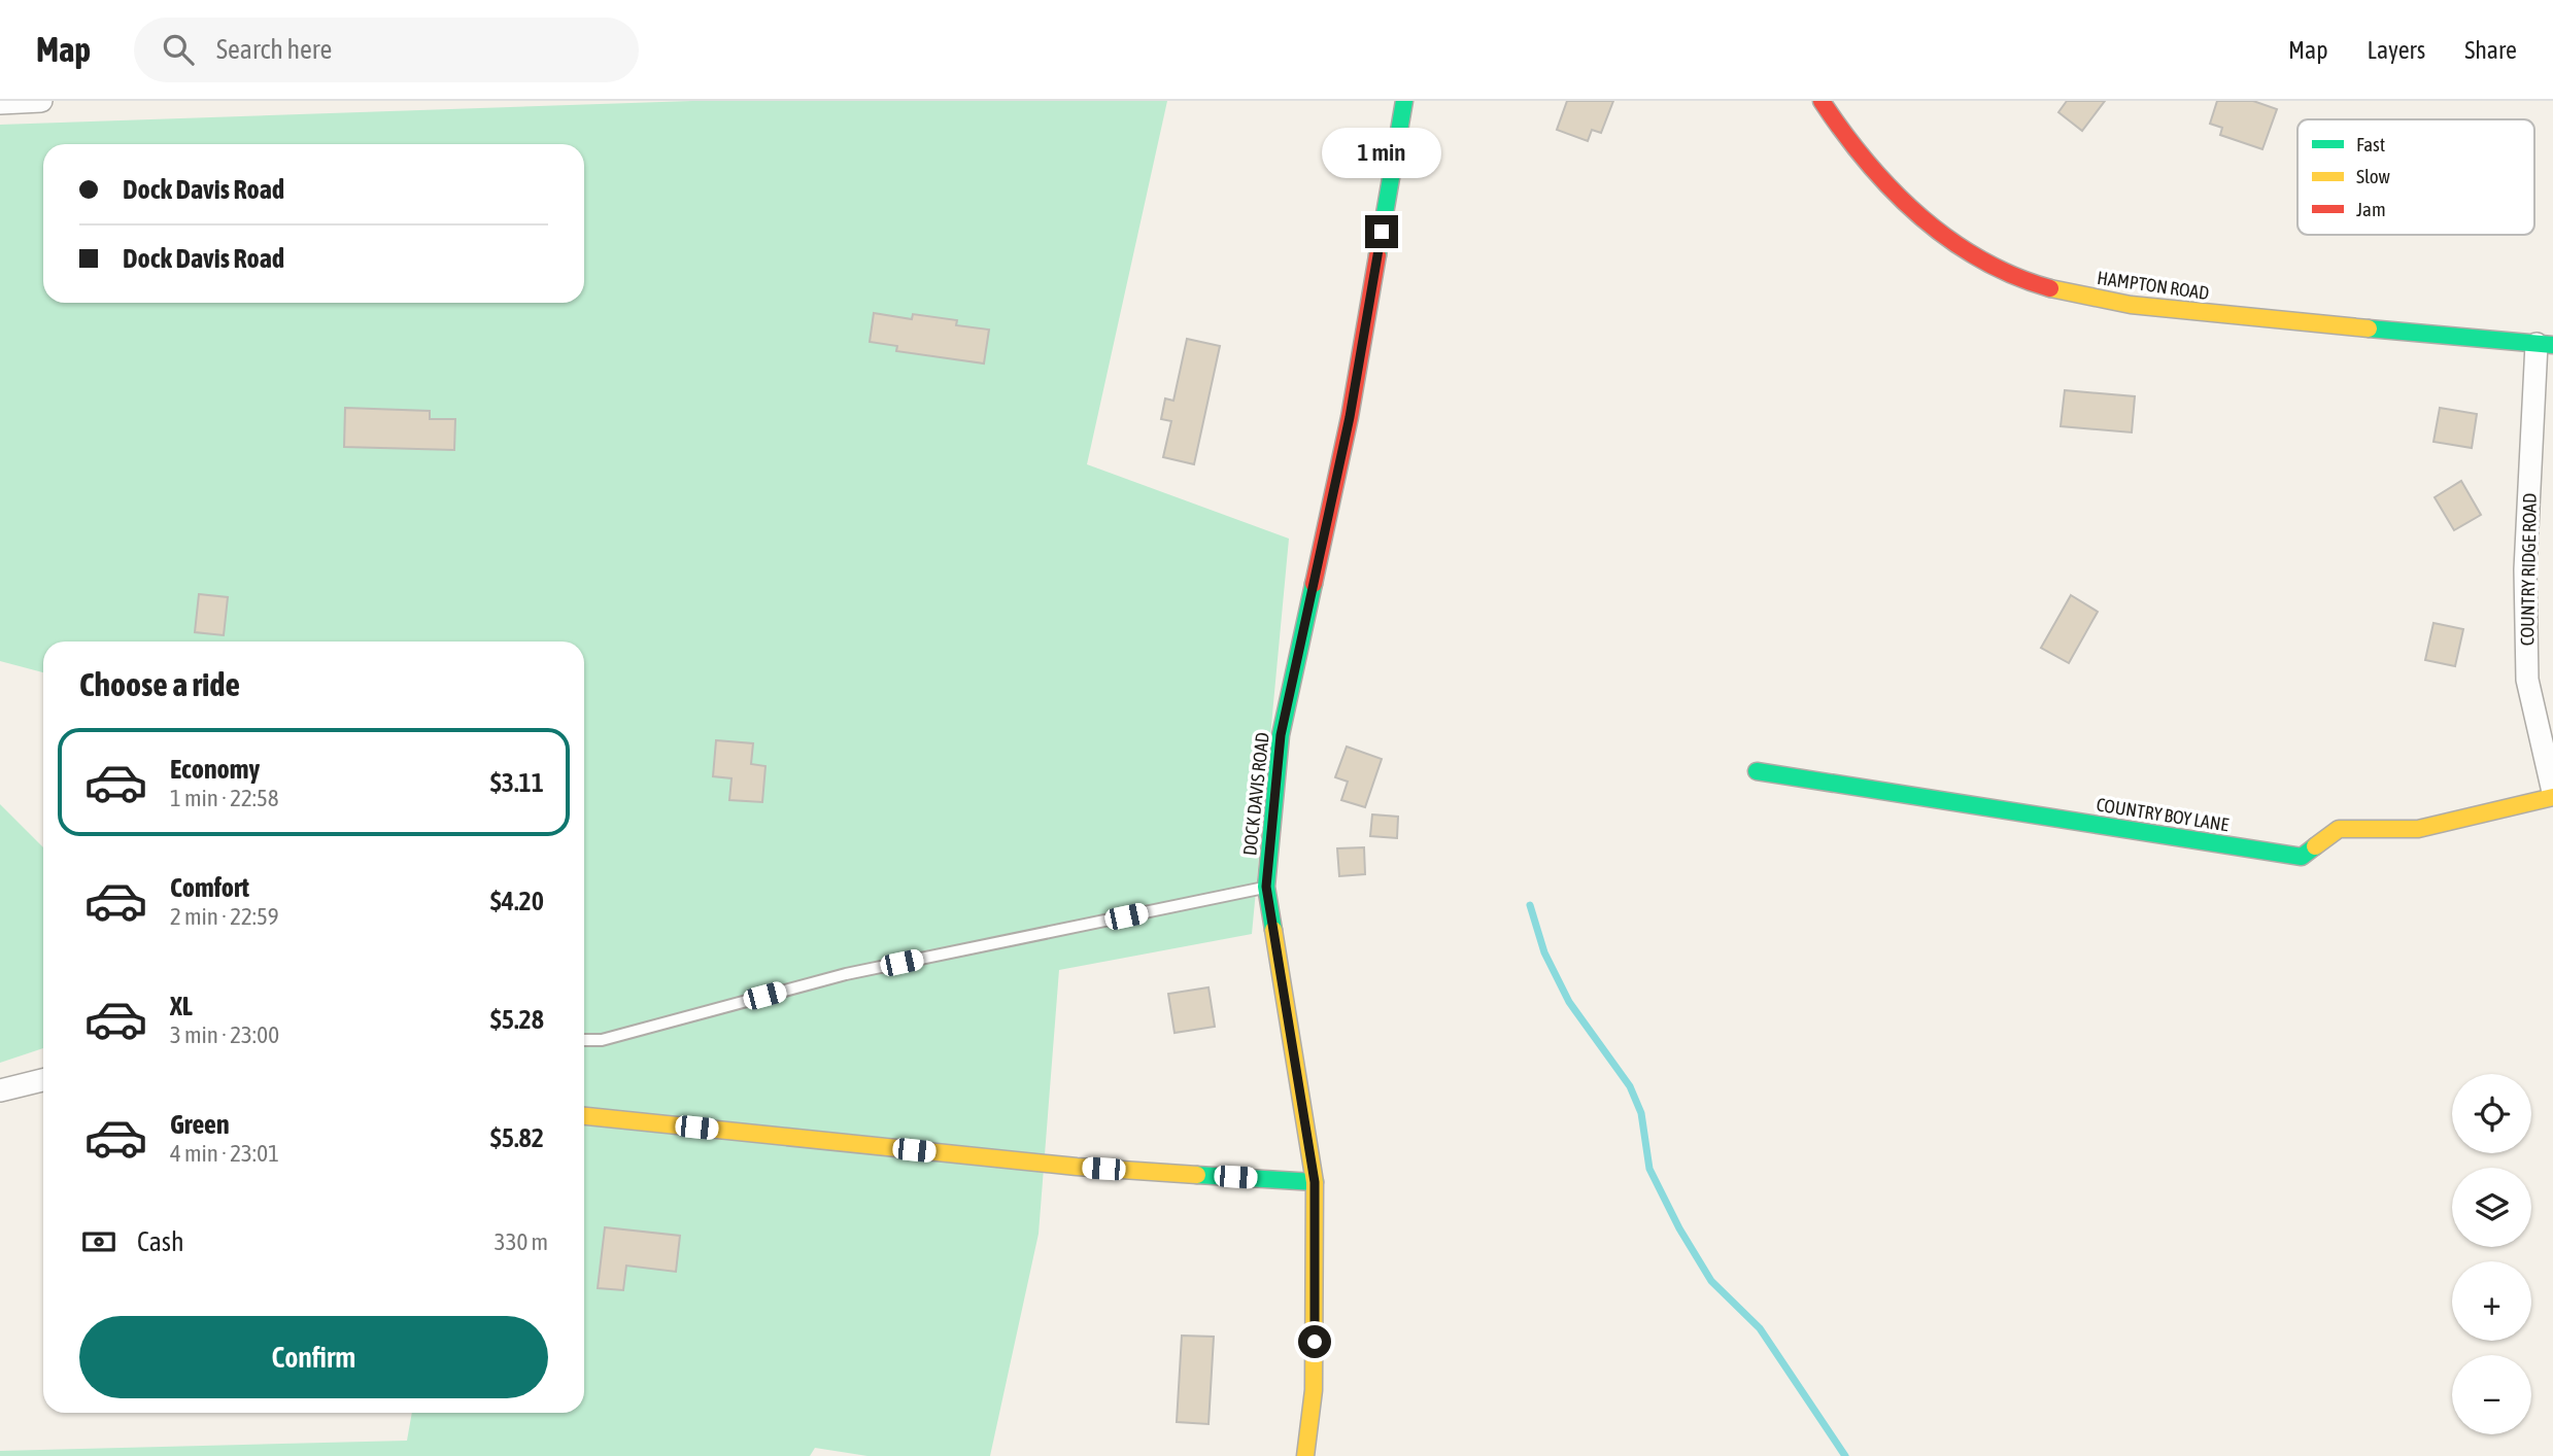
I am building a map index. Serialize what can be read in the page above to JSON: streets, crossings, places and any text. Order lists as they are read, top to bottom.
{
  "streets": {
    "street": [
      "HAMPTON ROAD",
      "COUNTRY RIDGE ROAD",
      "DOCK DAVIS ROAD",
      "COUNTRY BOY LANE"
    ]
  },
  "crossings": [
    ["HAMPTON ROAD", "COUNTRY RIDGE ROAD"],
    ["COUNTRY RIDGE ROAD", "COUNTRY BOY LANE"]
  ],
  "legend": ["Fast", "Slow", "Jam"],
  "page": {
    "header": "Map",
    "search": "Search here",
    "nav": ["Map", "Layers", "Share"],
    "bubble": "1 min",
    "banner": ["Dock Davis Road", "Dock Davis Road"],
    "heading": "Choose a ride",
    "list": [
      {
        "name": "Economy",
        "note": "1 min · 22:58",
        "value": "$3.11"
      },
      {
        "name": "Comfort",
        "note": "2 min · 22:59",
        "value": "$4.20"
      },
      {
        "name": "XL",
        "note": "3 min · 23:00",
        "value": "$5.28"
      },
      {
        "name": "Green",
        "note": "4 min · 23:01",
        "value": "$5.82"
      }
    ],
    "map_buttons": ["+", "−"],
    "pay": ["Cash", "330 m"],
    "buttons": "Confirm"
  }
}
